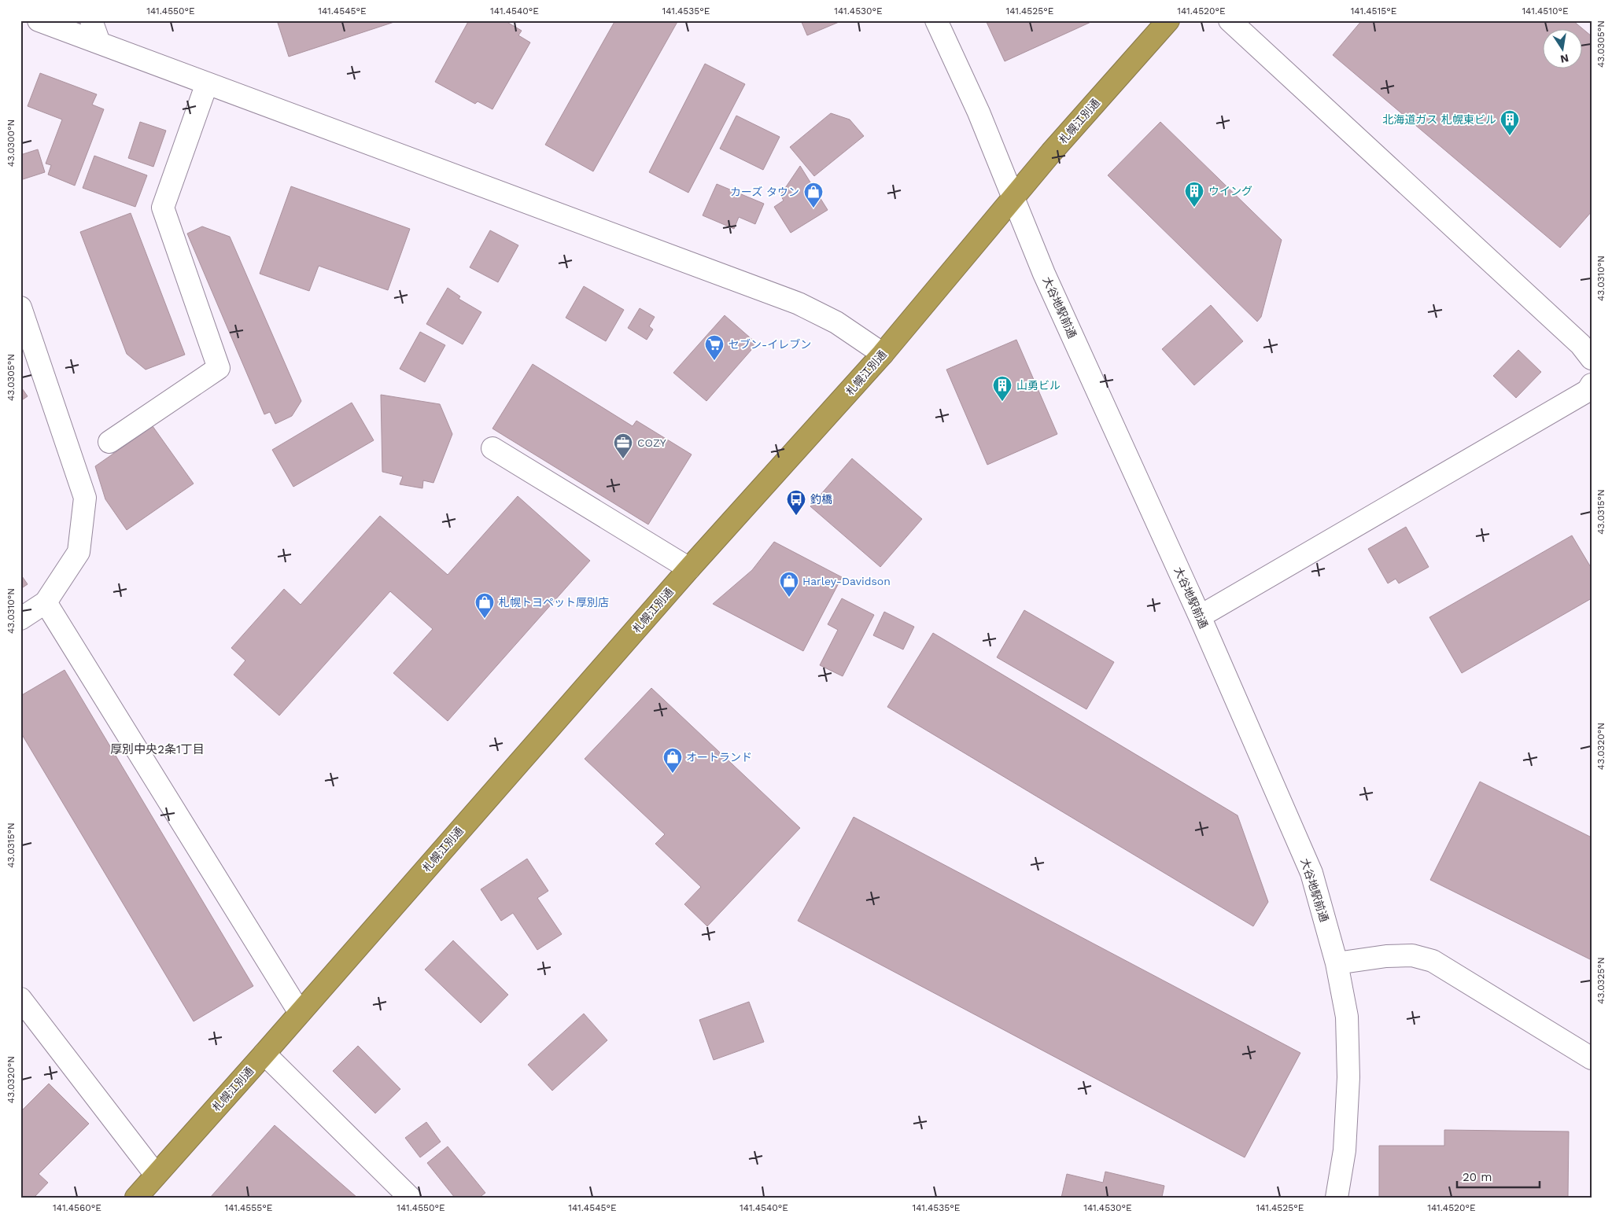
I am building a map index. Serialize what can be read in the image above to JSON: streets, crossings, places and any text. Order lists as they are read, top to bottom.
{
  "streets": {
    "highway": ["札幌江別通"],
    "street": ["大谷地駅前通"]
  },
  "crossings": [
    ["札幌江別通", "大谷地駅前通"]
  ],
  "districts": ["厚別中央2条1丁目"],
  "places": {
    "building": ["北海道ガス 札幌東ビル", "ウイング", "山勇ビル"],
    "shop": [
      "カーズ タウン",
      "Harley-Davidson",
      "札幌トヨペット厚別店",
      "オートランド"
    ],
    "supermarket": ["セブン-イレブン"],
    "office": ["COZY"],
    "bus stop": ["釣橋"]
  },
  "scale_bar": "20 m",
  "north": "bottom",
  "coordinates": [
    "141.4550°E",
    "141.4545°E",
    "141.4540°E",
    "141.4535°E",
    "141.4530°E",
    "141.4525°E",
    "141.4520°E",
    "141.4515°E",
    "141.4510°E",
    "43.0305°N",
    "43.0300°N",
    "43.0310°N",
    "43.0315°N",
    "43.0320°N",
    "43.0325°N",
    "141.4560°E",
    "141.4555°E"
  ]
}
